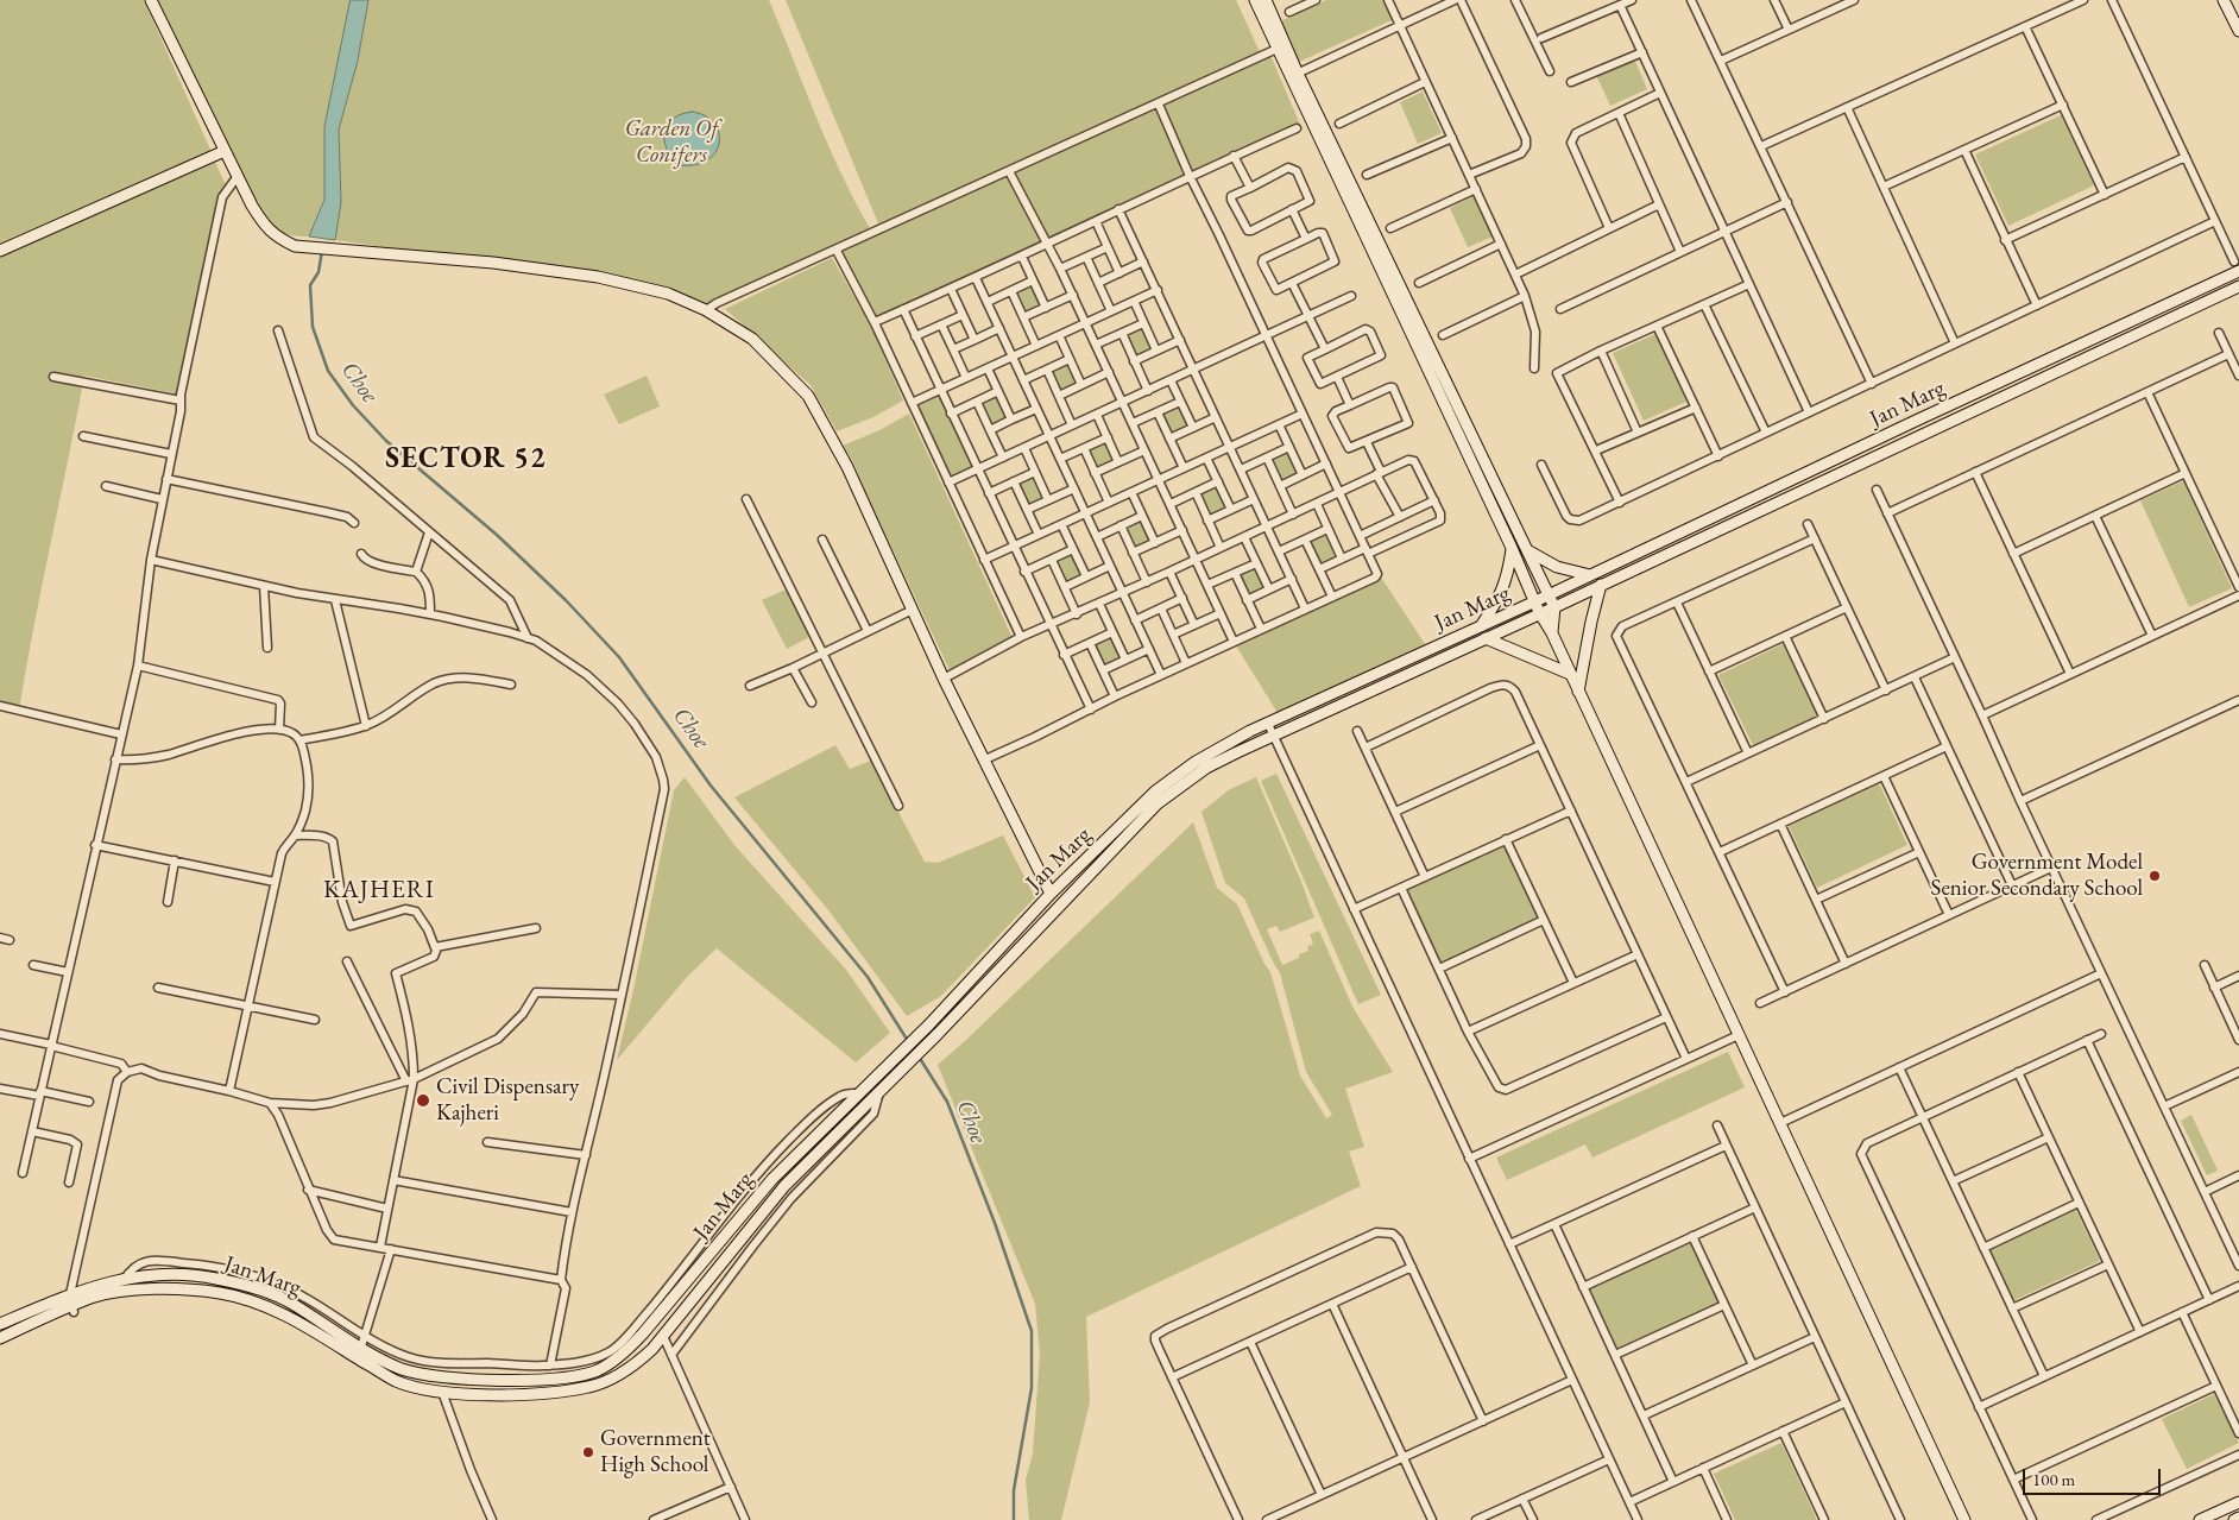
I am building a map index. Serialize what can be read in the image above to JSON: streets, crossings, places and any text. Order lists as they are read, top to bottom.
{
  "streets": {
    "main road": ["Jan Marg"]
  },
  "districts": ["SECTOR 52", "KAJHERI"],
  "water": ["Choe"],
  "parks": ["Garden Of Conifers"],
  "places": ["Government Model Senior Secondary School", "Civil Dispensary Kajheri", "Government High School"],
  "scale_bar": "100 m"
}
